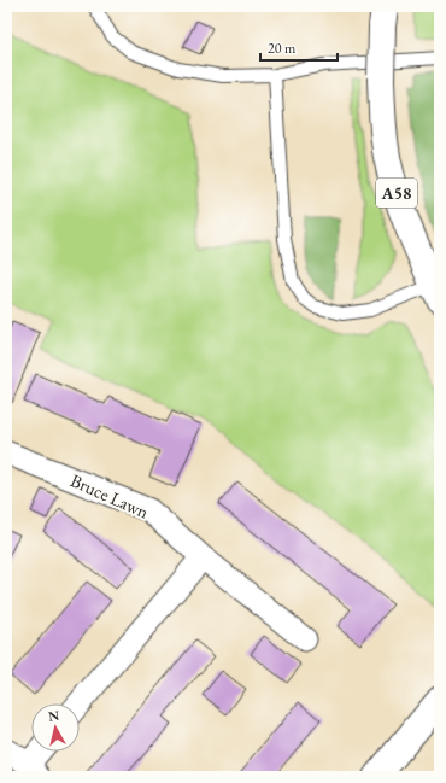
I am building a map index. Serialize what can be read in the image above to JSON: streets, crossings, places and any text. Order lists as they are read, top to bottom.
{
  "streets": {
    "main road": ["A58"],
    "street": ["Bruce Lawn"]
  },
  "scale_bar": "20 m",
  "north": "top"
}
